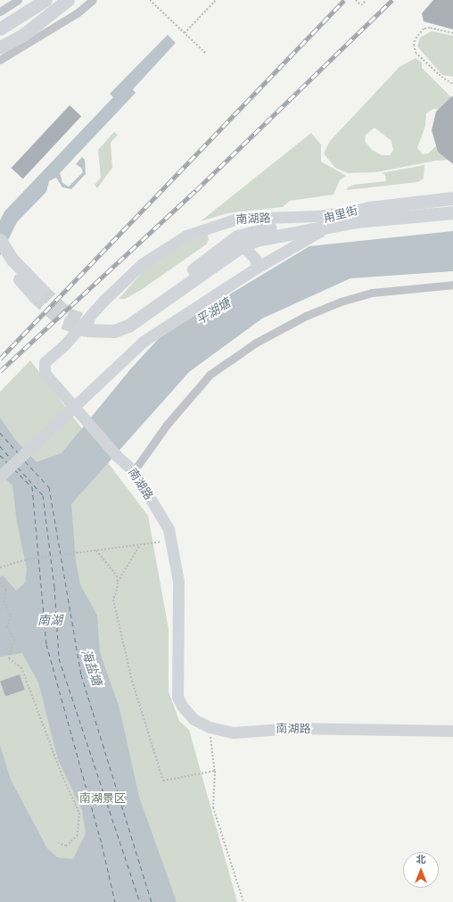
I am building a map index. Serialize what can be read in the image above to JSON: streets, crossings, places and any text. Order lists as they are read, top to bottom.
{
  "streets": {
    "main road": ["甪里街"],
    "street": ["南湖路"]
  },
  "crossings": [
    ["甪里街", "南湖路"]
  ],
  "water": ["平湖塘", "南湖", "海盐塘"],
  "parks": ["南湖景区"],
  "north": "top"
}
